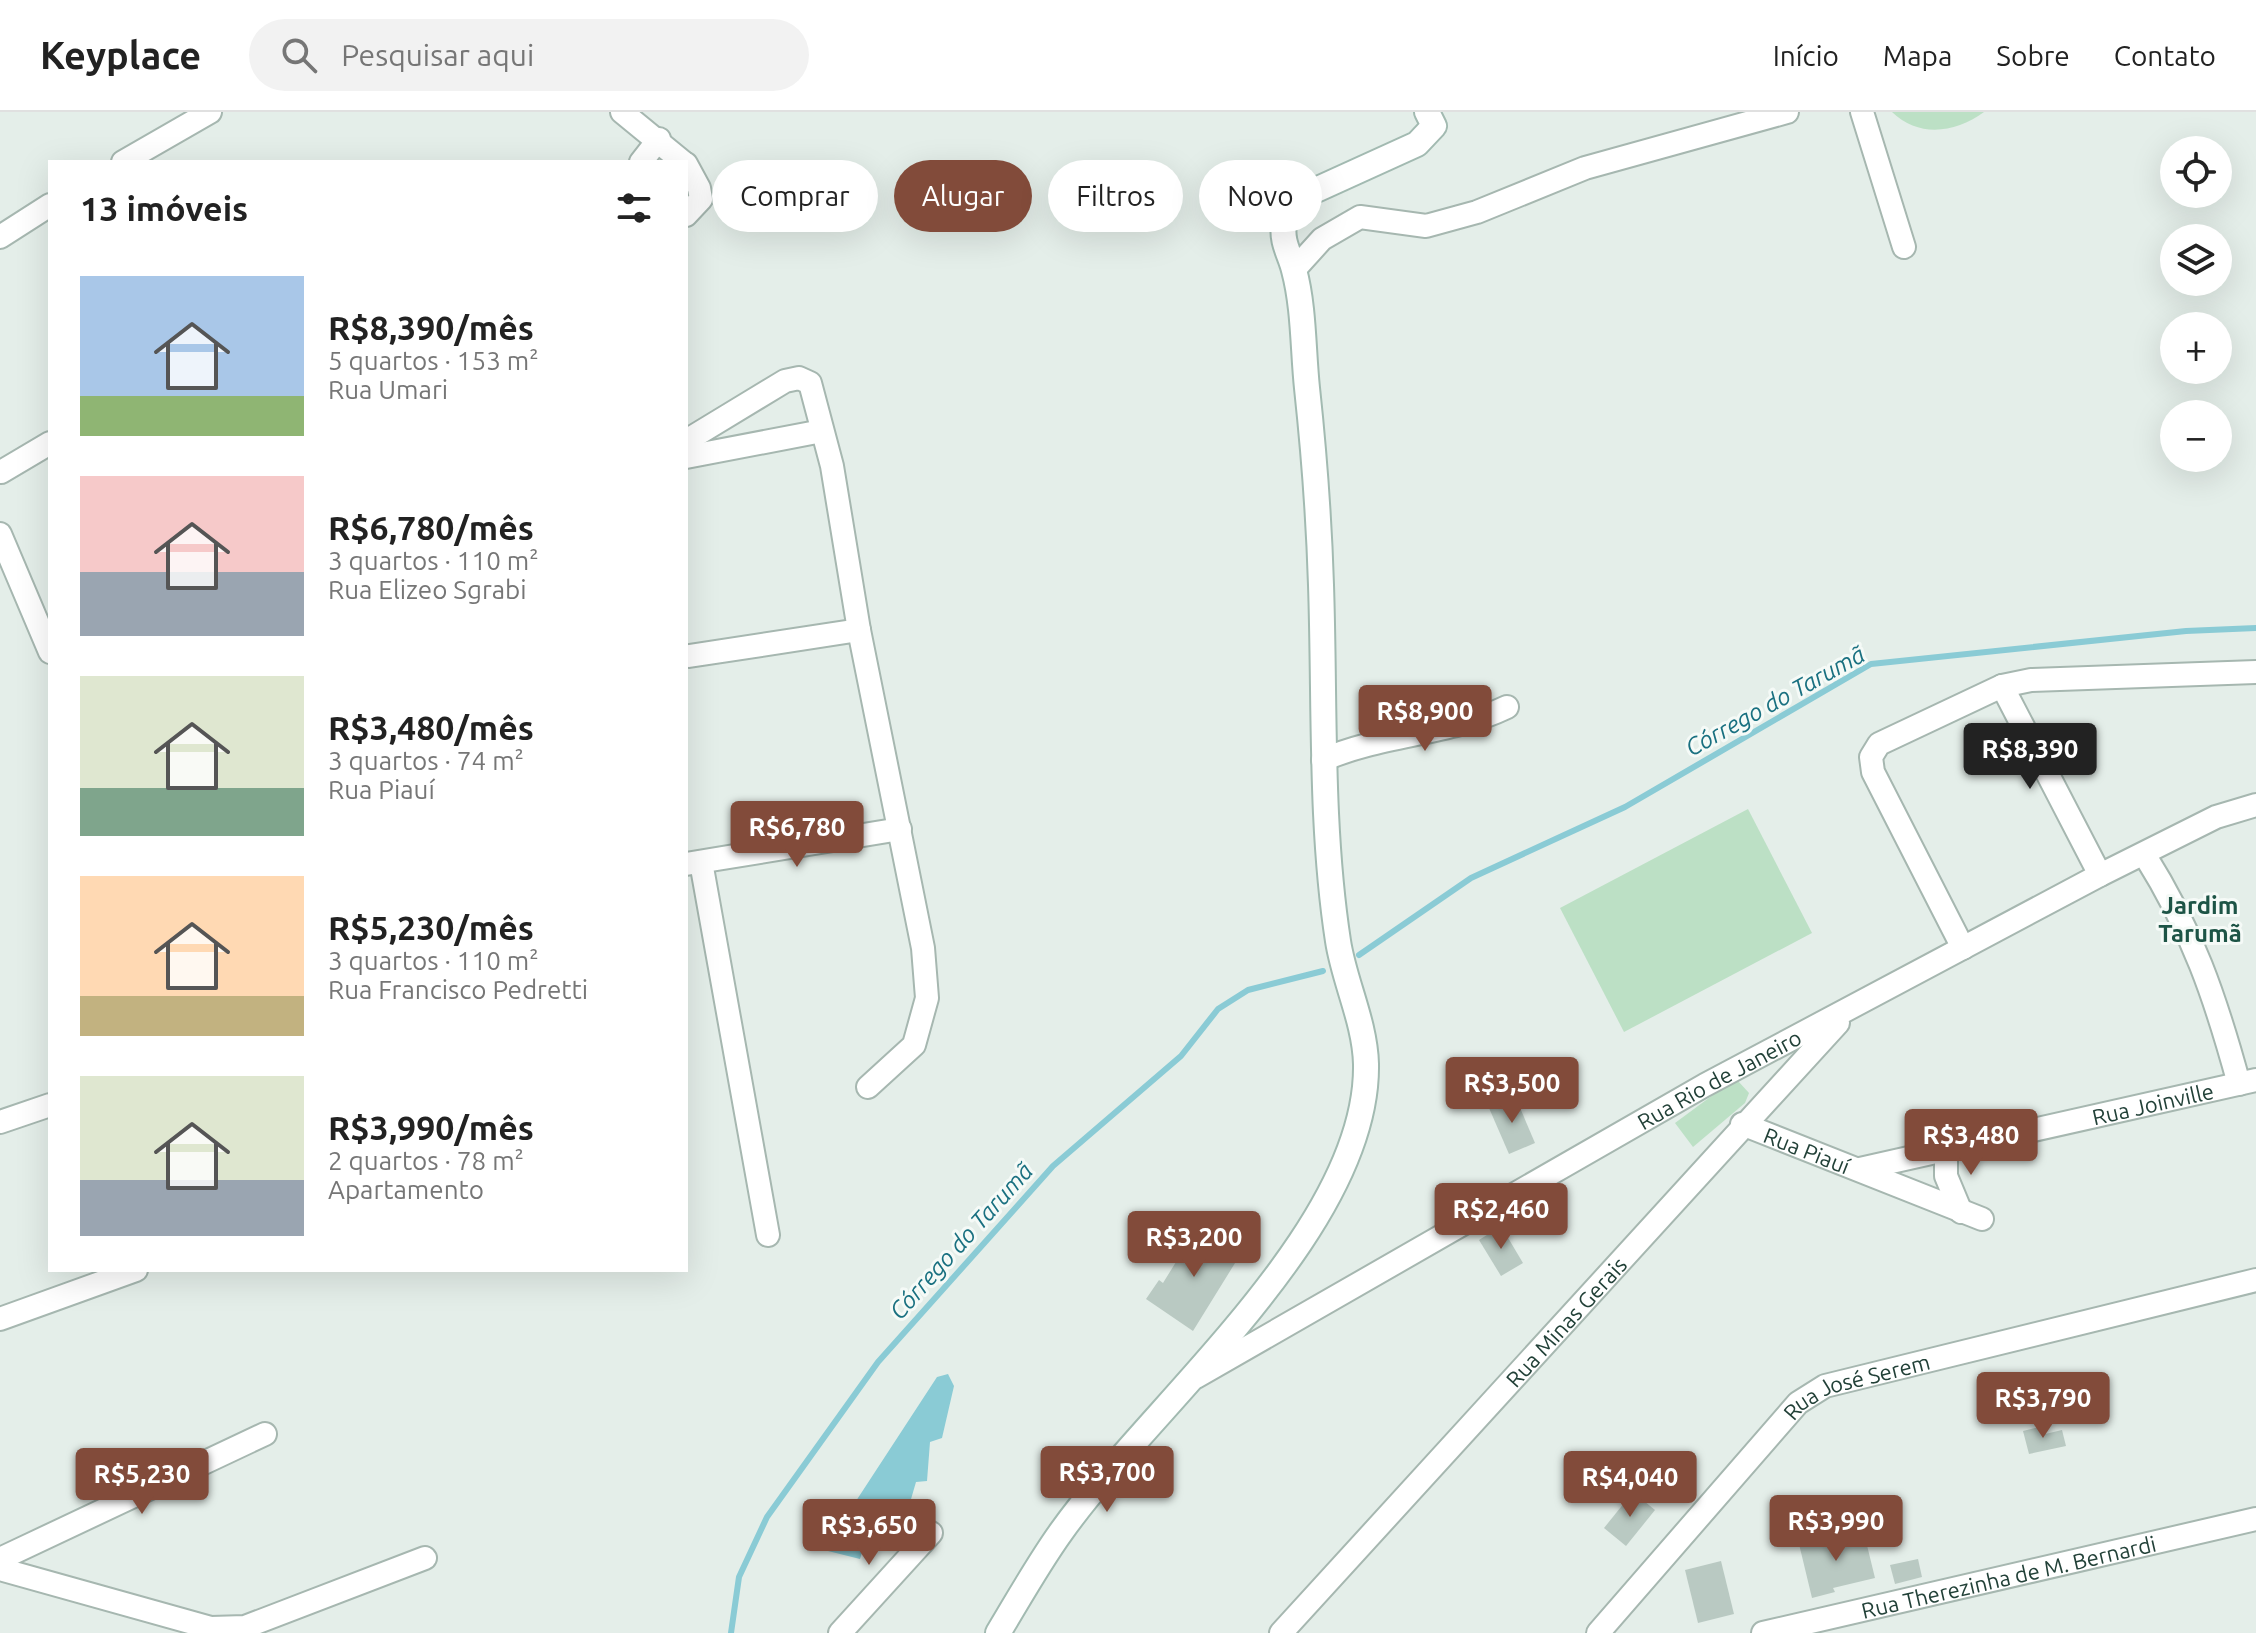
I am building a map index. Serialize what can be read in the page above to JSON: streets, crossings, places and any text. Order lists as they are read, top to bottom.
{
  "streets": {
    "street": [
      "Rua Rio de Janeiro",
      "Rua Joinville",
      "Rua Piauí",
      "Rua Minas Gerais",
      "Rua José Serem",
      "Rua Therezinha de M. Bernardi"
    ]
  },
  "crossings": [
    ["Rua Rio de Janeiro", "Rua Minas Gerais"],
    ["Rua Joinville", "Rua Piauí"],
    ["Rua Piauí", "Rua Minas Gerais"]
  ],
  "districts": ["Jardim Tarumã"],
  "water": ["Córrego do Tarumã"],
  "page": {
    "header": "Keyplace",
    "search": "Pesquisar aqui",
    "nav": [
      "Início",
      "Mapa",
      "Sobre",
      "Contato"
    ],
    "map_buttons": ["+", "−"],
    "chip": [
      "Comprar",
      "Alugar",
      "Filtros",
      "Novo"
    ],
    "heading": "13 imóveis",
    "list": [
      {
        "name": "R$8,390/mês",
        "note": "5 quartos · 153 m² · Rua Umari"
      },
      {
        "name": "R$6,780/mês",
        "note": "3 quartos · 110 m² · Rua Elizeo Sgrabi"
      },
      {
        "name": "R$3,480/mês",
        "note": "3 quartos · 74 m² · Rua Piauí"
      },
      {
        "name": "R$5,230/mês",
        "note": "3 quartos · 110 m² · Rua Francisco Pedretti"
      },
      {
        "name": "R$3,990/mês",
        "note": "2 quartos · 78 m² · Apartamento"
      }
    ],
    "price": [
      "R$8,900",
      "R$8,390",
      "R$6,780",
      "R$3,500",
      "R$3,480",
      "R$2,460",
      "R$3,200",
      "R$3,790",
      "R$3,700",
      "R$5,230",
      "R$4,040",
      "R$3,990",
      "R$3,650"
    ]
  }
}
